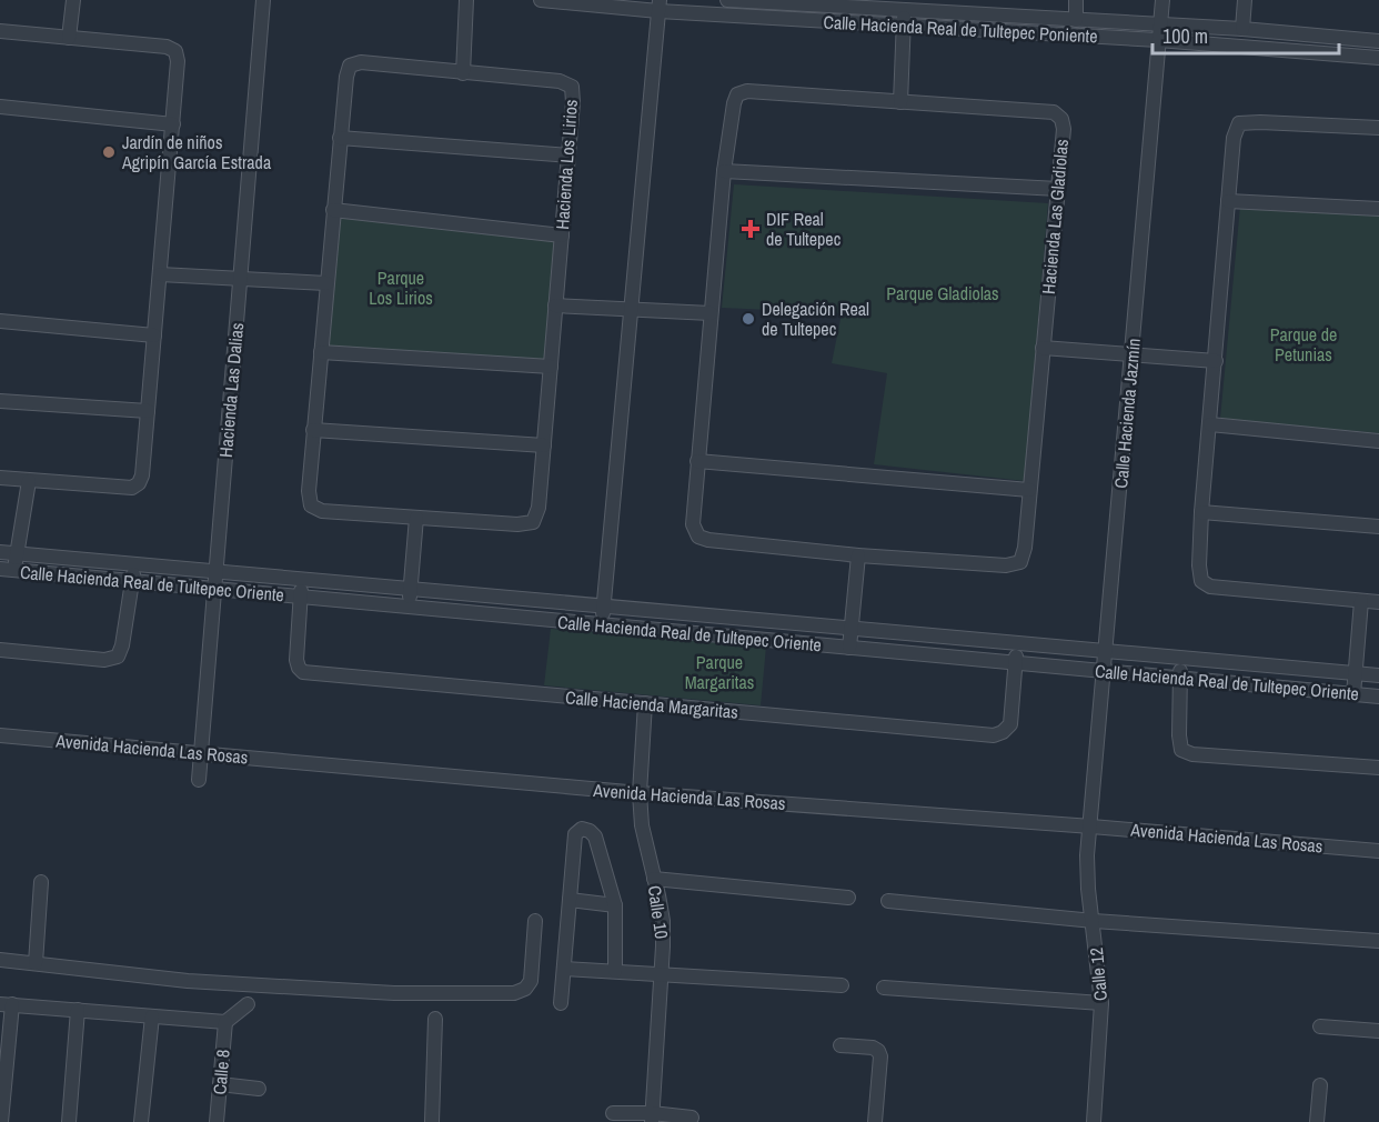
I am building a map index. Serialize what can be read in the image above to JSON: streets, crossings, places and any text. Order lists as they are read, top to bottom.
{
  "streets": {
    "street": [
      "Calle Hacienda Real de Tultepec Poniente",
      "Hacienda Los Lirios",
      "Hacienda Las Gladiolas",
      "Hacienda Las Dalias",
      "Calle Hacienda Jazmín",
      "Calle Hacienda Real de Tultepec Oriente",
      "Calle Hacienda Margaritas",
      "Avenida Hacienda Las Rosas",
      "Calle 10",
      "Calle 12",
      "Calle 8"
    ]
  },
  "crossings": [
    ["Calle Hacienda Real de Tultepec Poniente", "Calle Hacienda Jazmín"],
    ["Hacienda Las Dalias", "Calle Hacienda Real de Tultepec Oriente"],
    ["Hacienda Las Dalias", "Avenida Hacienda Las Rosas"],
    ["Calle Hacienda Jazmín", "Calle Hacienda Real de Tultepec Oriente"],
    ["Calle Hacienda Jazmín", "Avenida Hacienda Las Rosas"],
    ["Calle Hacienda Jazmín", "Calle 12"],
    ["Calle Hacienda Real de Tultepec Oriente", "Calle Hacienda Margaritas"],
    ["Calle Hacienda Margaritas", "Calle 10"],
    ["Avenida Hacienda Las Rosas", "Calle 10"],
    ["Avenida Hacienda Las Rosas", "Calle 12"]
  ],
  "parks": [
    "Parque Los Lirios",
    "Parque Gladiolas",
    "Parque de Petunias",
    "Parque Margaritas"
  ],
  "places": {
    "other": ["Jardín de niños Agripín García Estrada", "Delegación Real de Tultepec"],
    "health": ["DIF Real de Tultepec"]
  },
  "scale_bar": "100 m"
}
